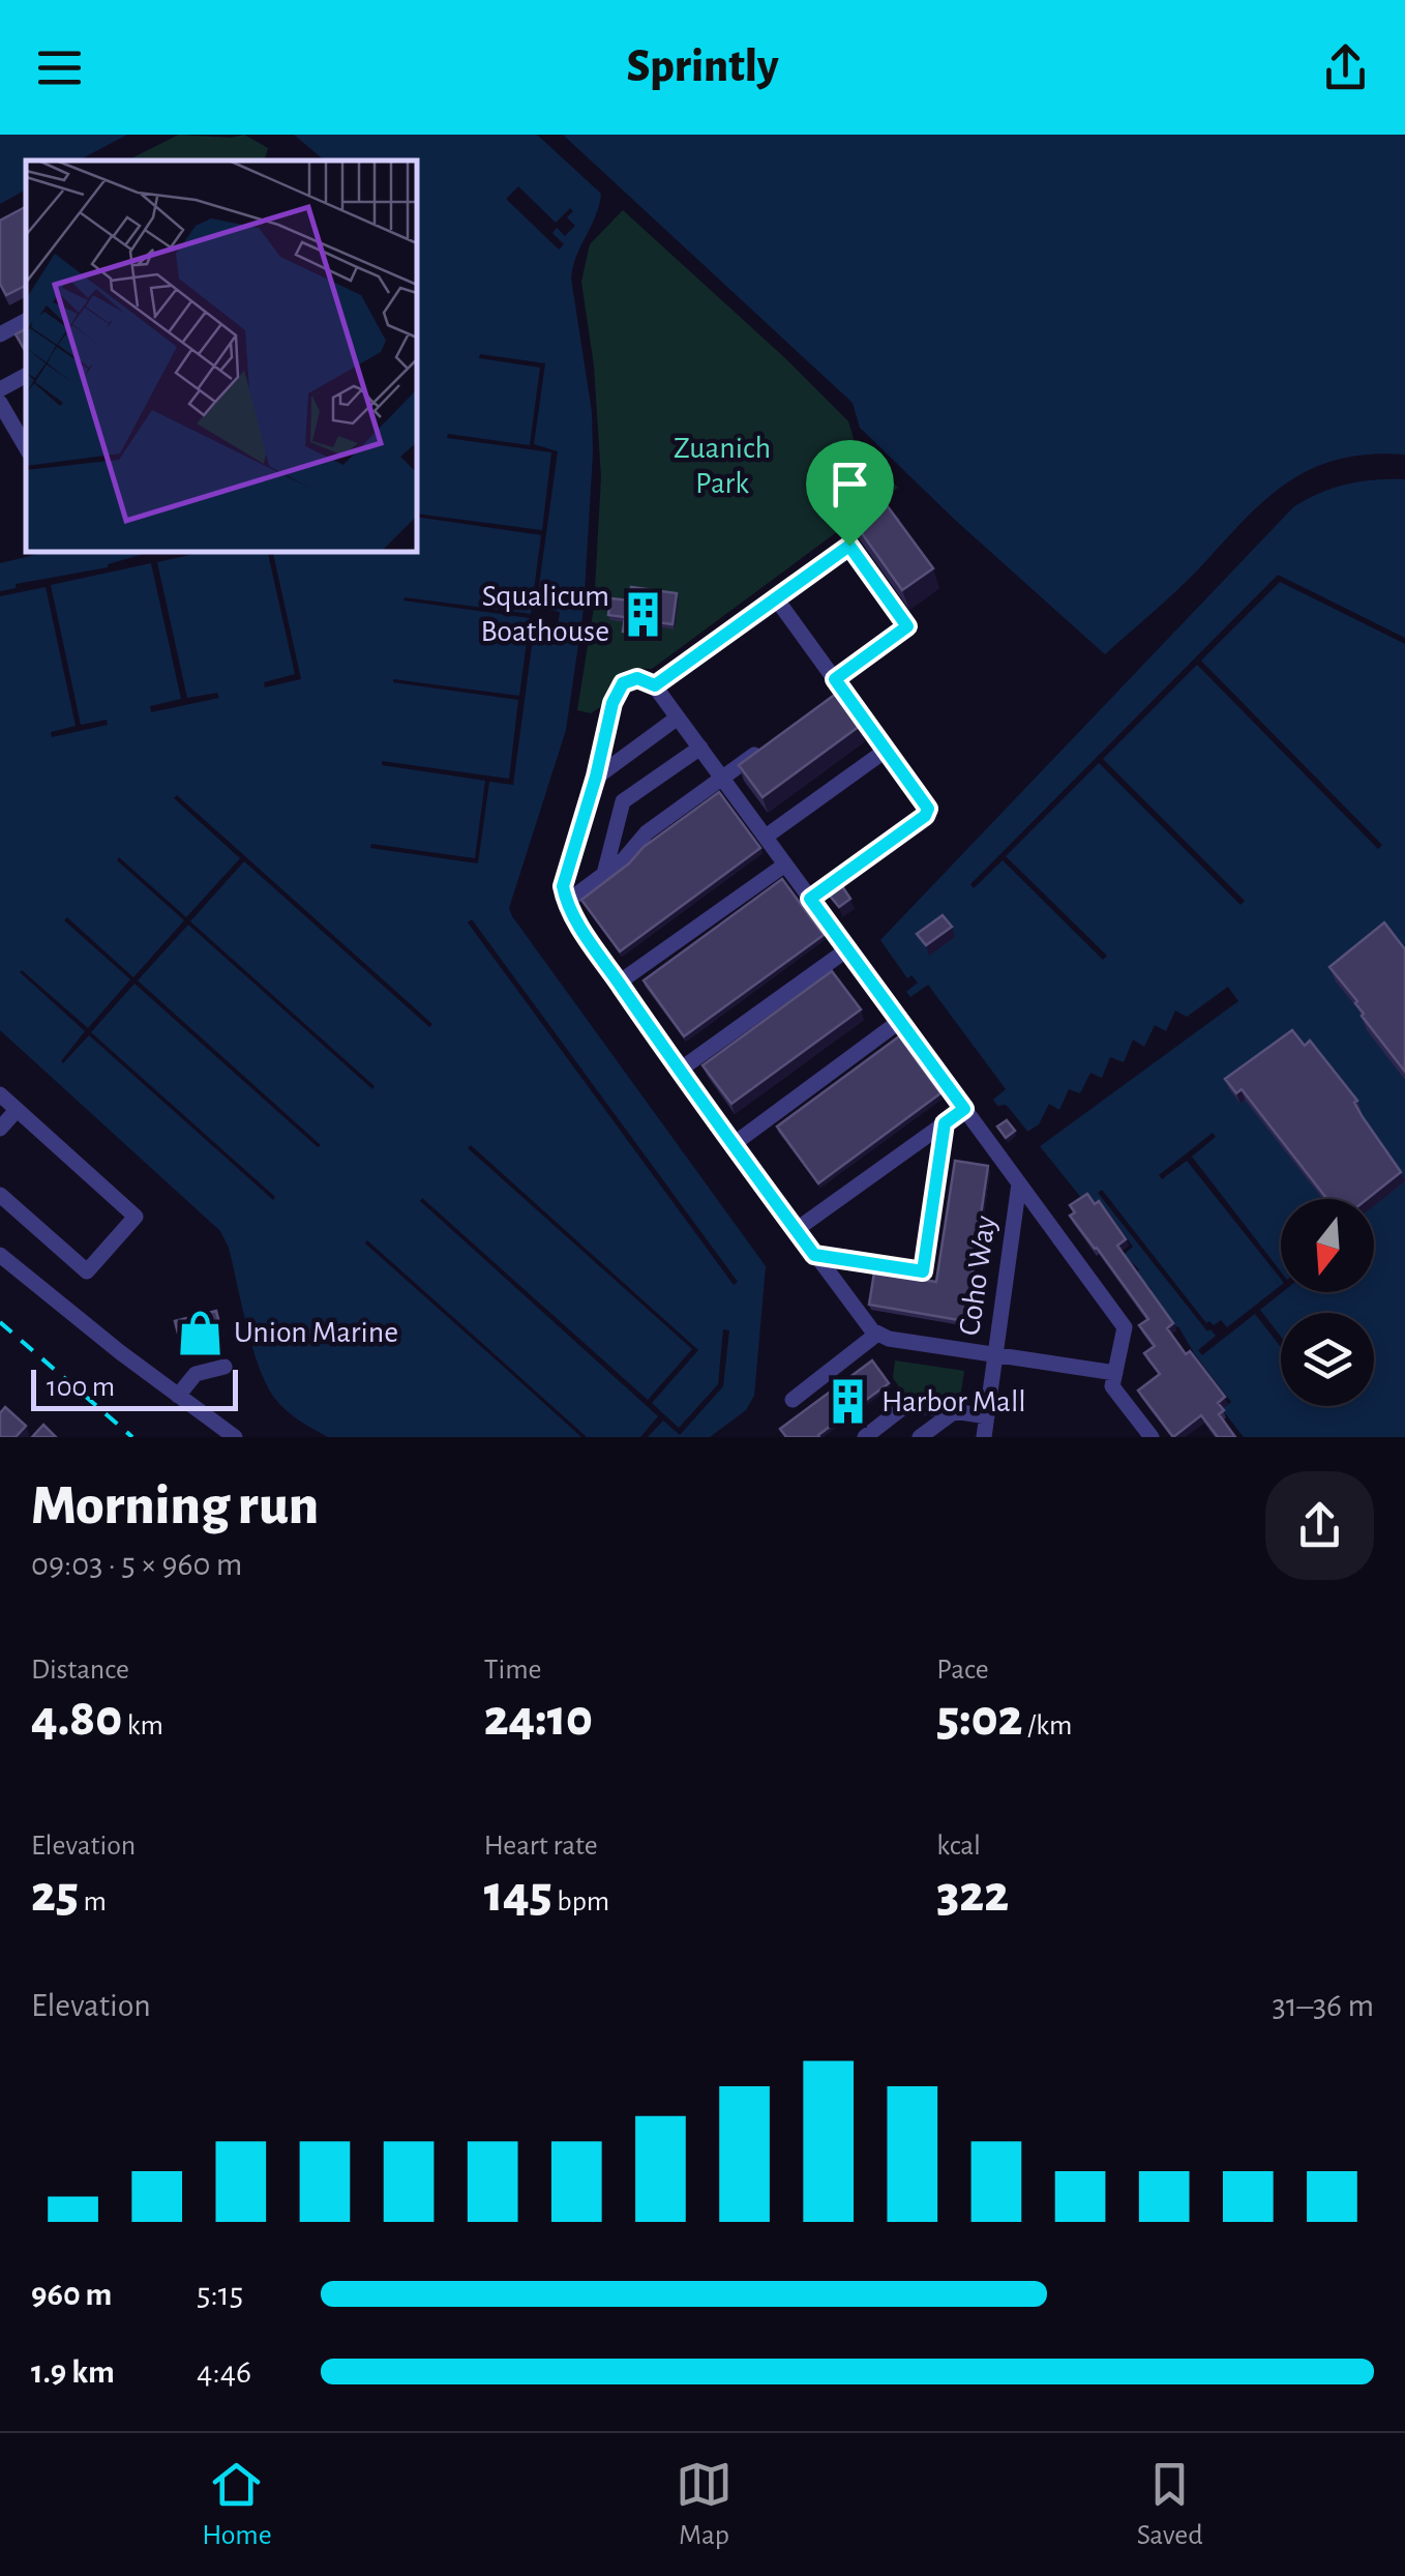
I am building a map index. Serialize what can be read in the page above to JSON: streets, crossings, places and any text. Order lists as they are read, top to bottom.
{
  "streets": {
    "street": ["Coho Way"]
  },
  "parks": ["Zuanich Park"],
  "places": {
    "building": ["Squalicum Boathouse", "Harbor Mall"],
    "shop": ["Union Marine"]
  },
  "scale_bar": "100 m",
  "north": "bottom",
  "page": {
    "header": "Sprintly",
    "scale": "100 m",
    "heading": ["Morning run", "09:03 · 5 × 960 m"],
    "stats": [
      ["Distance", "4.80 km"],
      ["Time", "24:10"],
      ["Pace", "5:02 /km"],
      ["Elevation", "25 m"],
      ["Heart rate", "145 bpm"],
      ["kcal", "322"]
    ],
    "chart": ["Elevation", "31–36 m"],
    "list": [
      {
        "name": "960 m",
        "note": "5:15"
      },
      {
        "name": "1.9 km",
        "note": "4:46"
      }
    ],
    "tabs": ["Home", "Map", "Saved"]
  }
}
